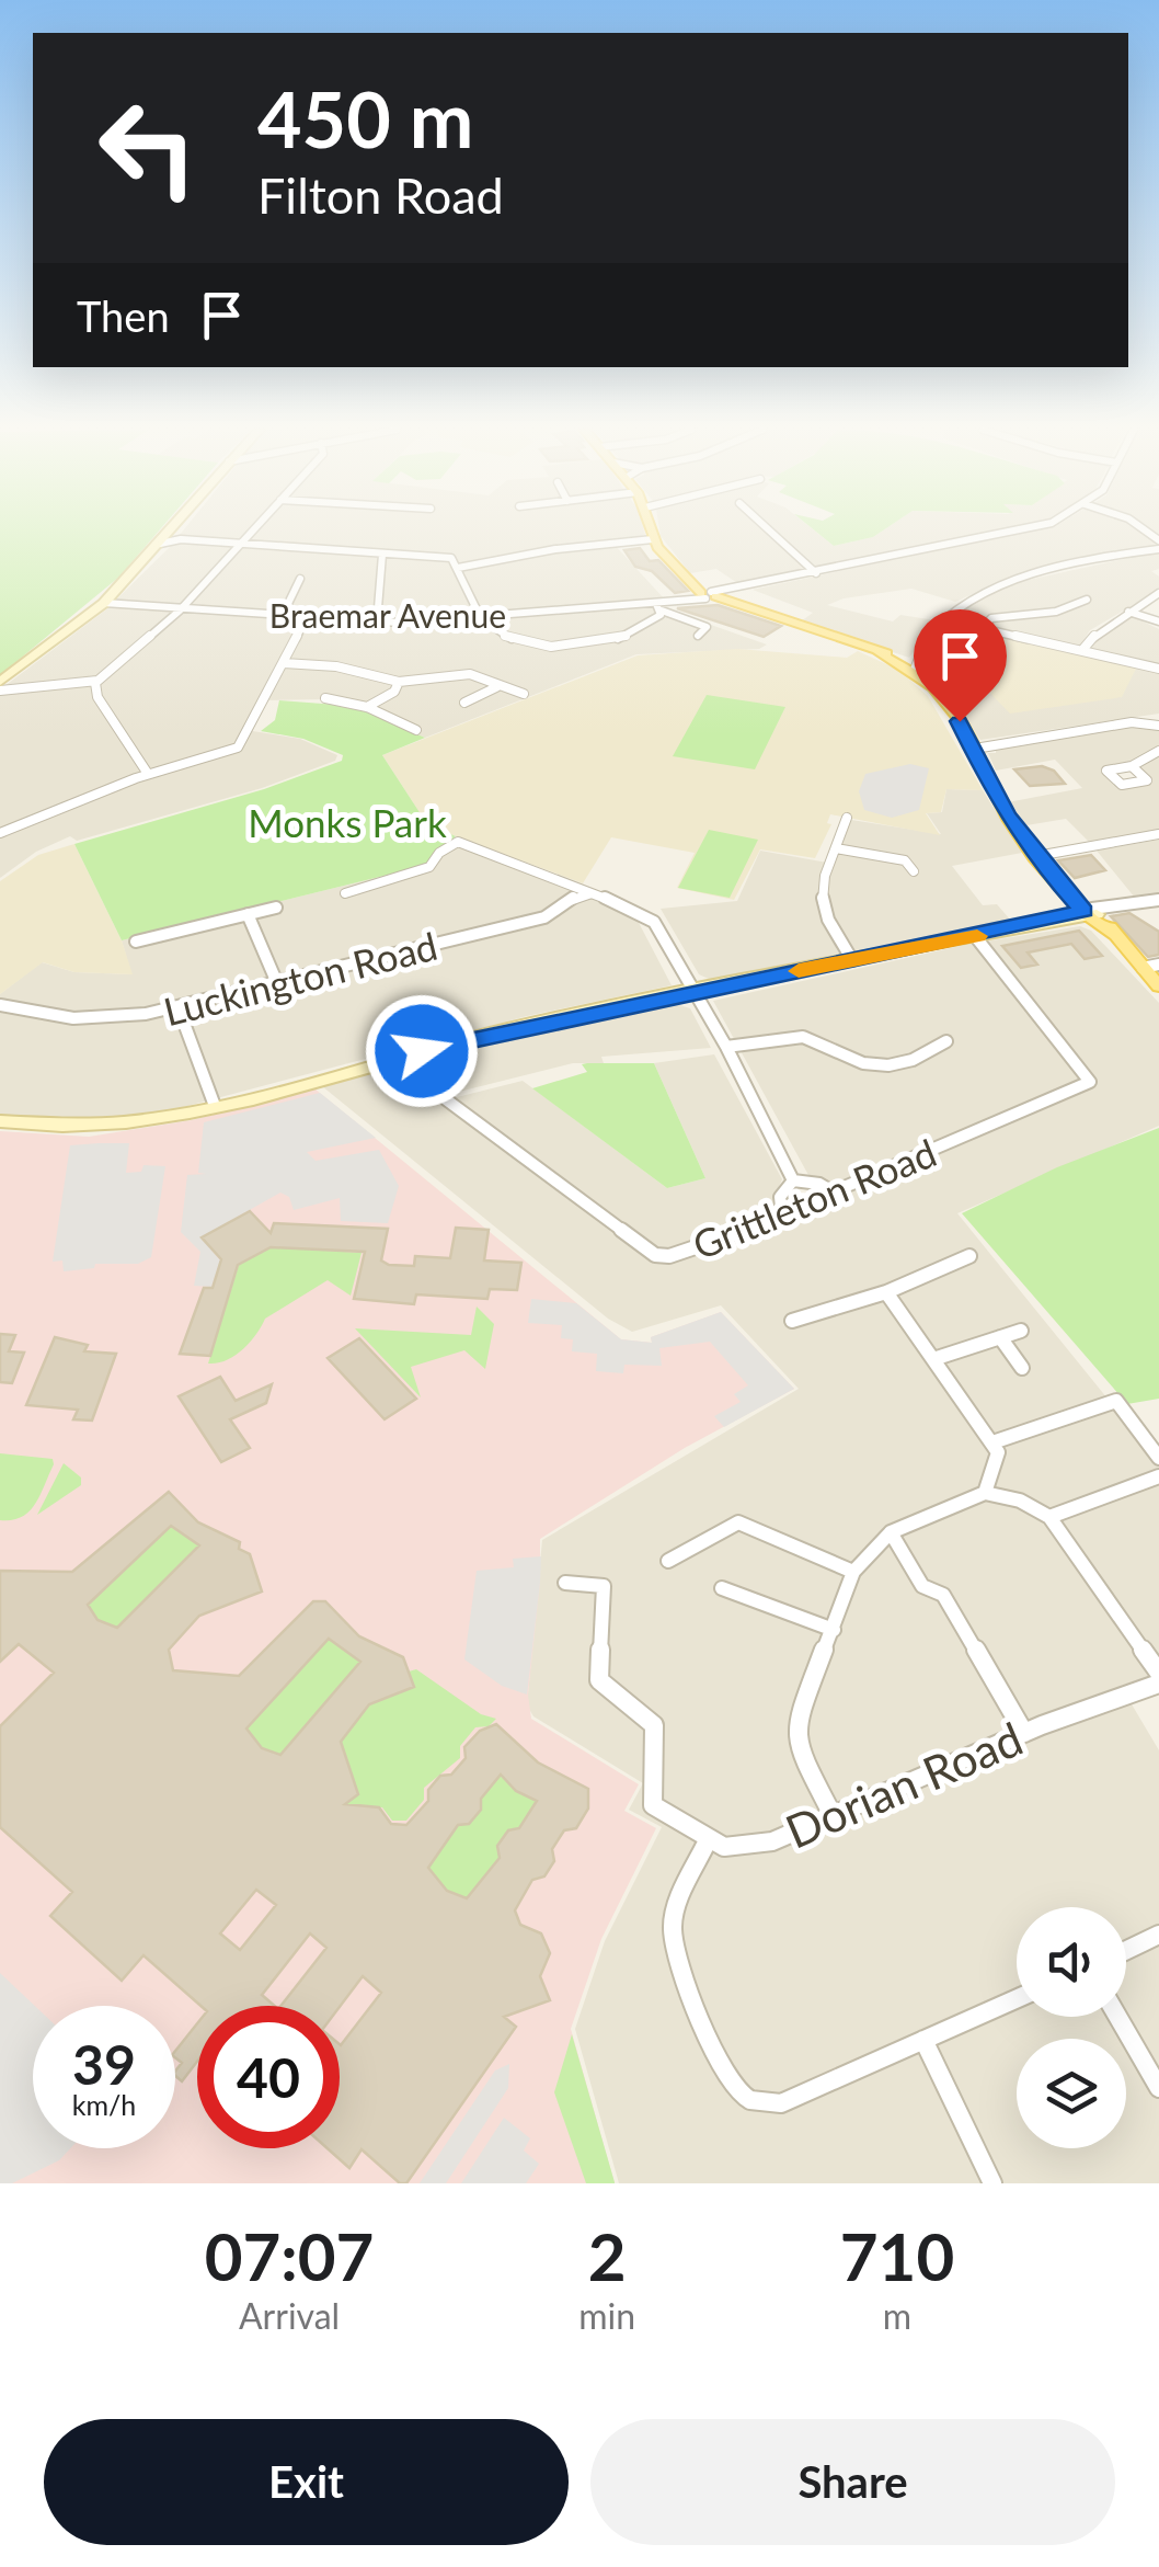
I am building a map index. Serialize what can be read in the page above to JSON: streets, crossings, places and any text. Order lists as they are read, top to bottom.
{
  "streets": {
    "street": [
      "Braemar Avenue",
      "Luckington Road",
      "Grittleton Road",
      "Dorian Road"
    ]
  },
  "parks": ["Monks Park"],
  "page": {
    "turn": ["450 m", "Filton Road"],
    "then": "Then",
    "speed": "39 km/h",
    "limit": "40",
    "eta": [
      "07:07",
      "Arrival",
      "2",
      "min",
      "710",
      "m"
    ],
    "buttons": ["Exit", "Share"]
  }
}
